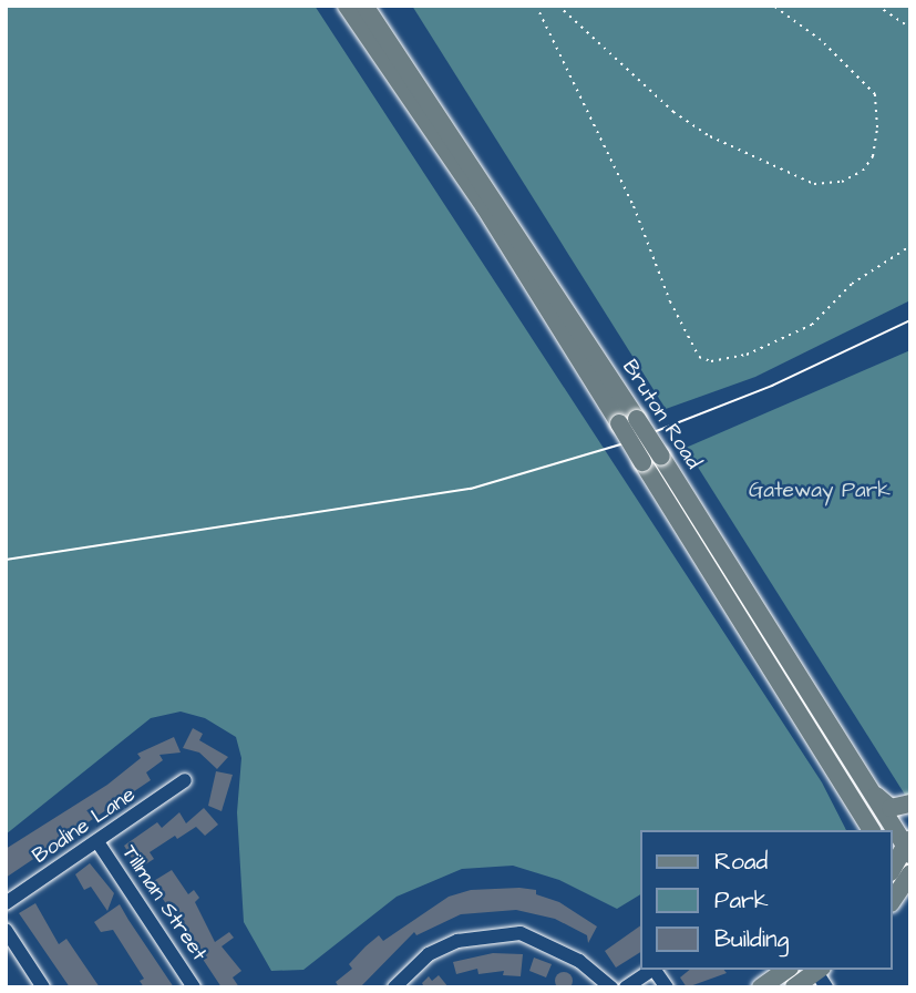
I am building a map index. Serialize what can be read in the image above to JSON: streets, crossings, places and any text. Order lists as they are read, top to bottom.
{
  "streets": {
    "main road": ["Bruton Road"],
    "street": ["Bodine Lane", "Tillman Street"]
  },
  "crossings": [
    ["Bodine Lane", "Tillman Street"]
  ],
  "parks": ["Gateway Park"],
  "legend": ["Road", "Park", "Building"]
}
